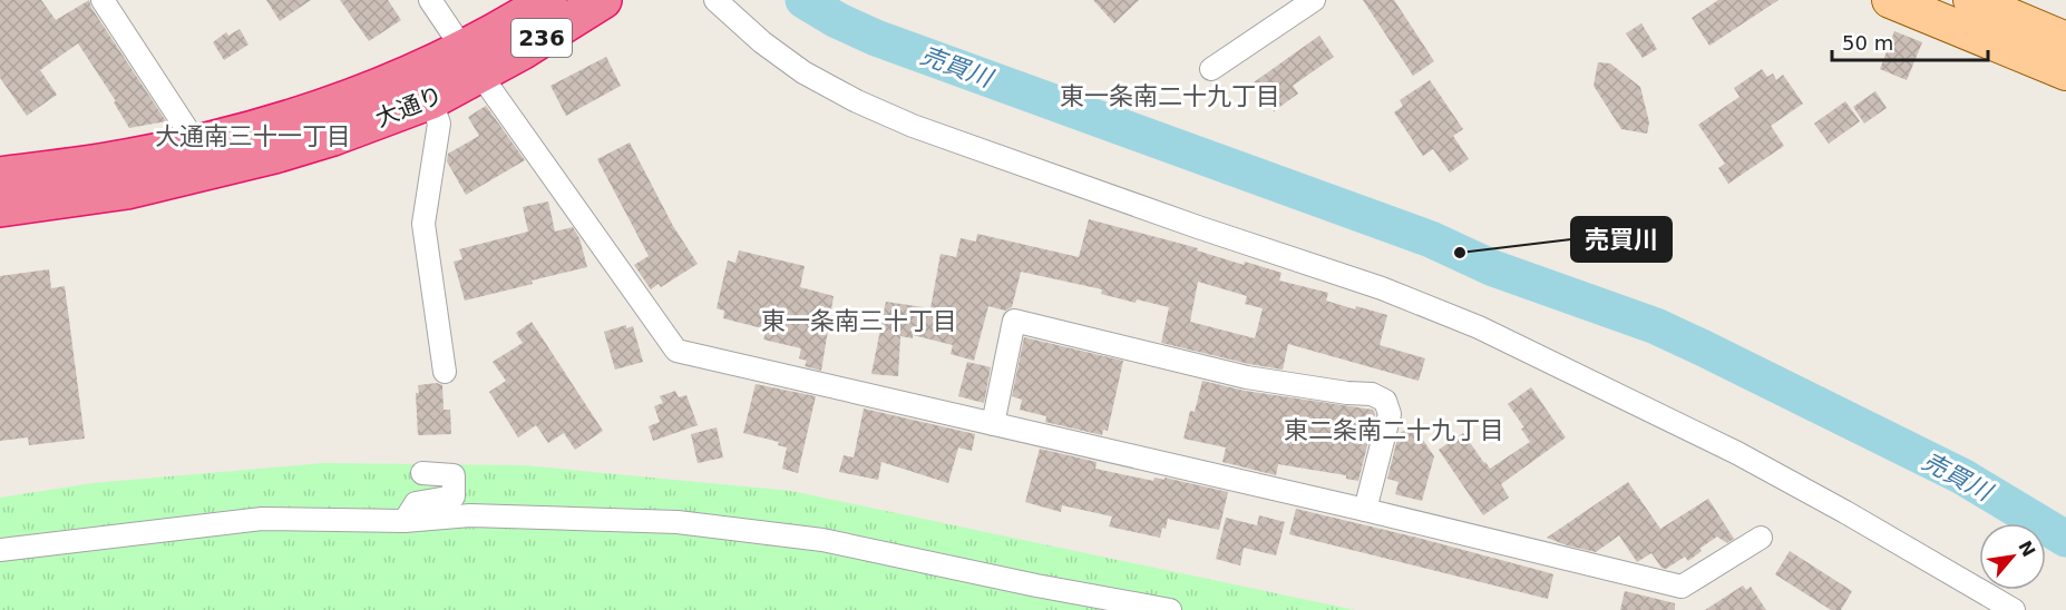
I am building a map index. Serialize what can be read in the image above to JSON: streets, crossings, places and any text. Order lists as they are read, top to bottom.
{
  "streets": {
    "highway": ["236", "大通り"]
  },
  "districts": [
    "東一条南二十九丁目",
    "大通南三十一丁目",
    "東一条南三十丁目",
    "東二条南二十九丁目"
  ],
  "water": ["売買川"],
  "places": ["売買川"],
  "scale_bar": "50 m",
  "north": "top right"
}
